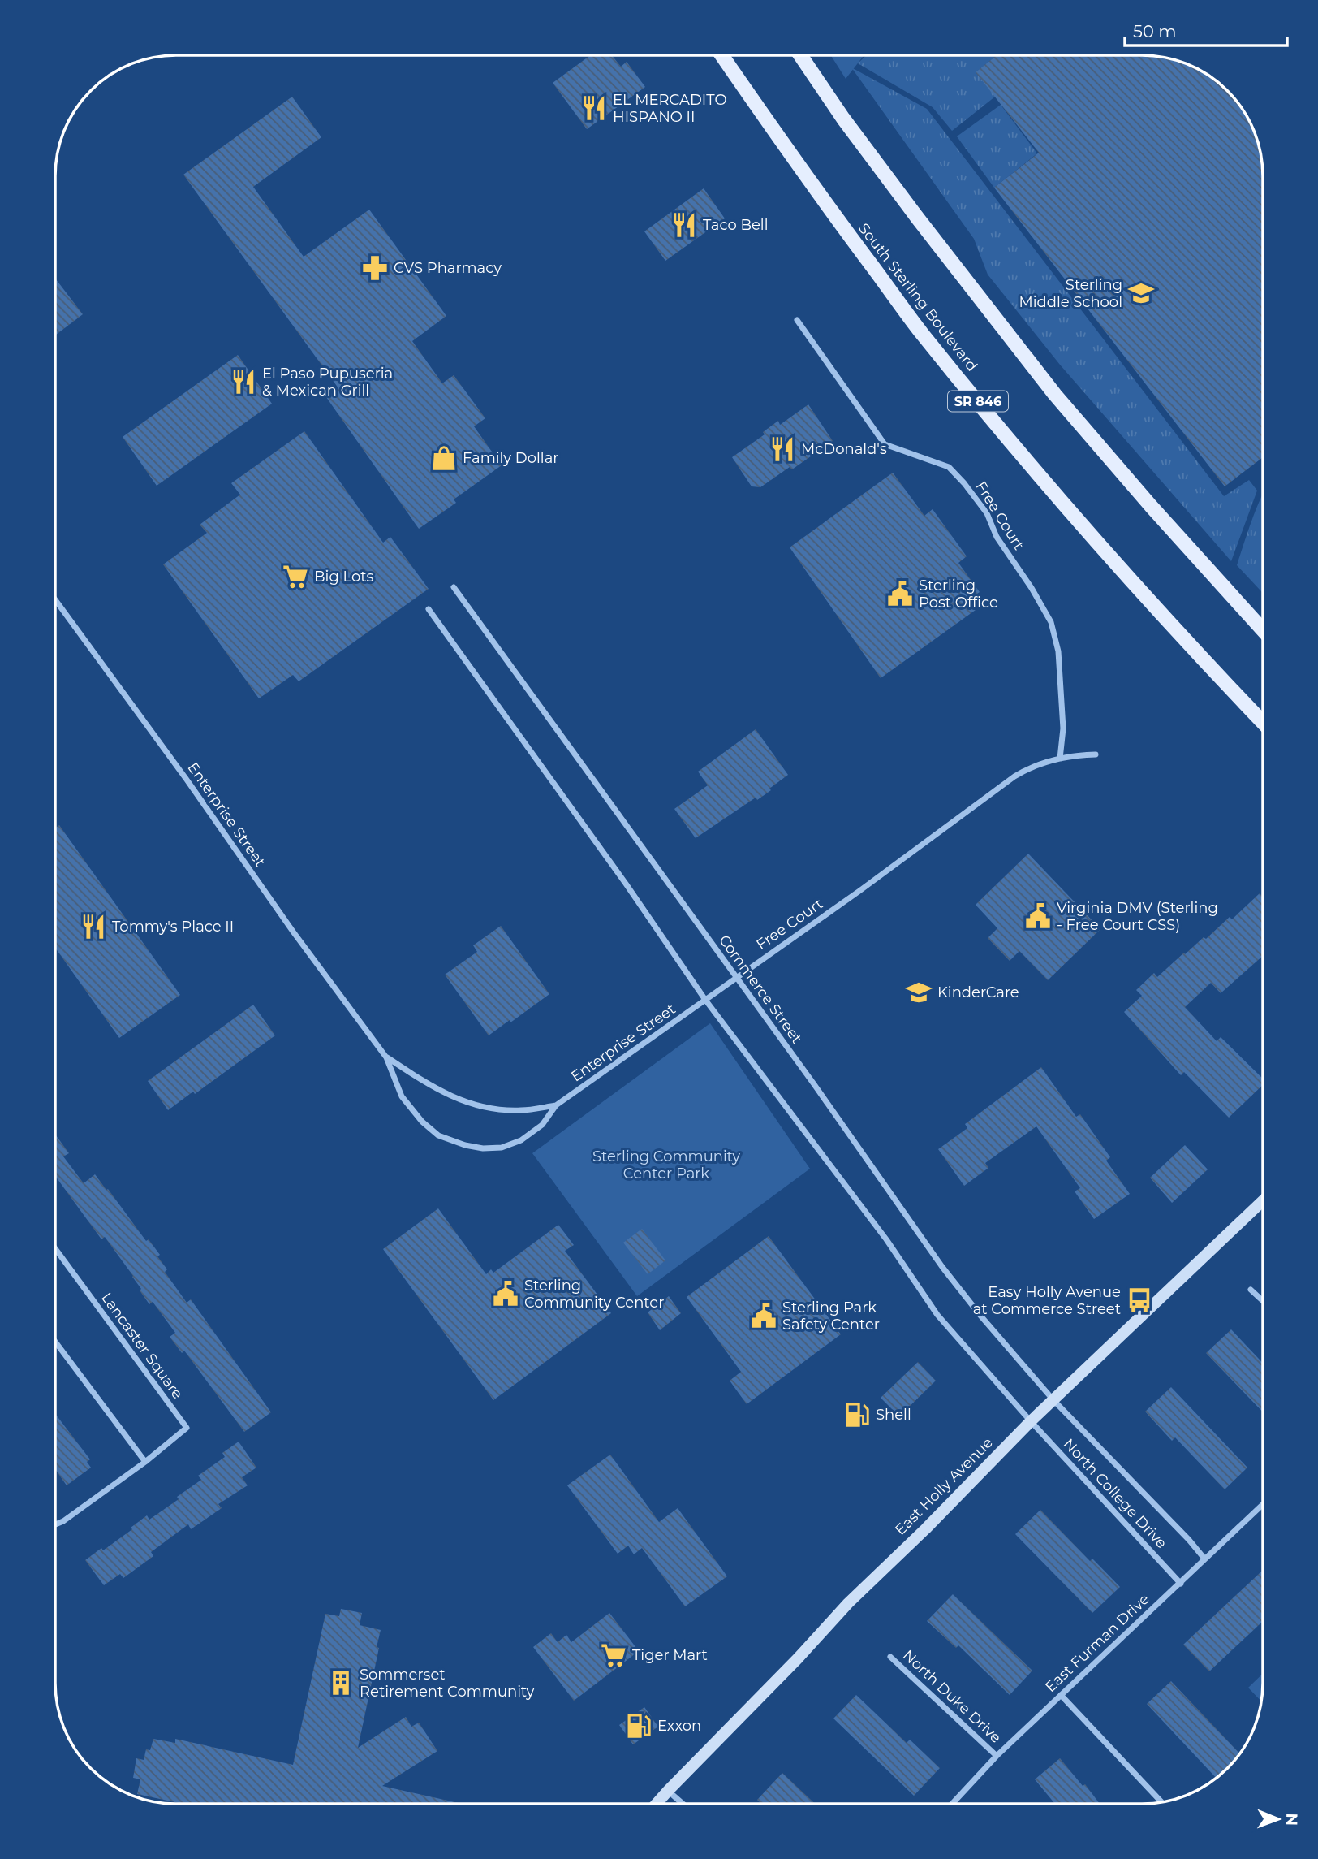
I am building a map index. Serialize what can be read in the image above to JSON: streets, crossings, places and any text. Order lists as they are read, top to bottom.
{
  "streets": {
    "main road": ["South Sterling Boulevard", "SR 846"],
    "street": [
      "Free Court",
      "Enterprise Street",
      "Commerce Street",
      "Lancaster Square",
      "East Holly Avenue",
      "North College Drive",
      "East Furman Drive",
      "North Duke Drive"
    ]
  },
  "crossings": [
    ["Free Court", "Enterprise Street"],
    ["Free Court", "Commerce Street"],
    ["Commerce Street", "East Holly Avenue"],
    ["Commerce Street", "North College Drive"],
    ["East Holly Avenue", "North College Drive"],
    ["North College Drive", "East Furman Drive"],
    ["East Furman Drive", "North Duke Drive"]
  ],
  "parks": ["Sterling Community Center Park"],
  "places": {
    "restaurant": [
      "EL MERCADITO HISPANO II",
      "Taco Bell",
      "El Paso Pupuseria & Mexican Grill",
      "McDonald's",
      "Tommy's Place II"
    ],
    "pharmacy": ["CVS Pharmacy"],
    "school or university": ["Sterling Middle School", "KinderCare"],
    "shop": ["Family Dollar"],
    "supermarket": ["Big Lots", "Tiger Mart"],
    "public building": [
      "Sterling Post Office",
      "Virginia DMV (Sterling - Free Court CSS)",
      "Sterling Community Center",
      "Sterling Park Safety Center"
    ],
    "bus stop": ["Easy Holly Avenue at Commerce Street"],
    "fuel station": ["Shell", "Exxon"],
    "building": ["Sommerset Retirement Community"]
  },
  "scale_bar": "50 m",
  "north": "right"
}
